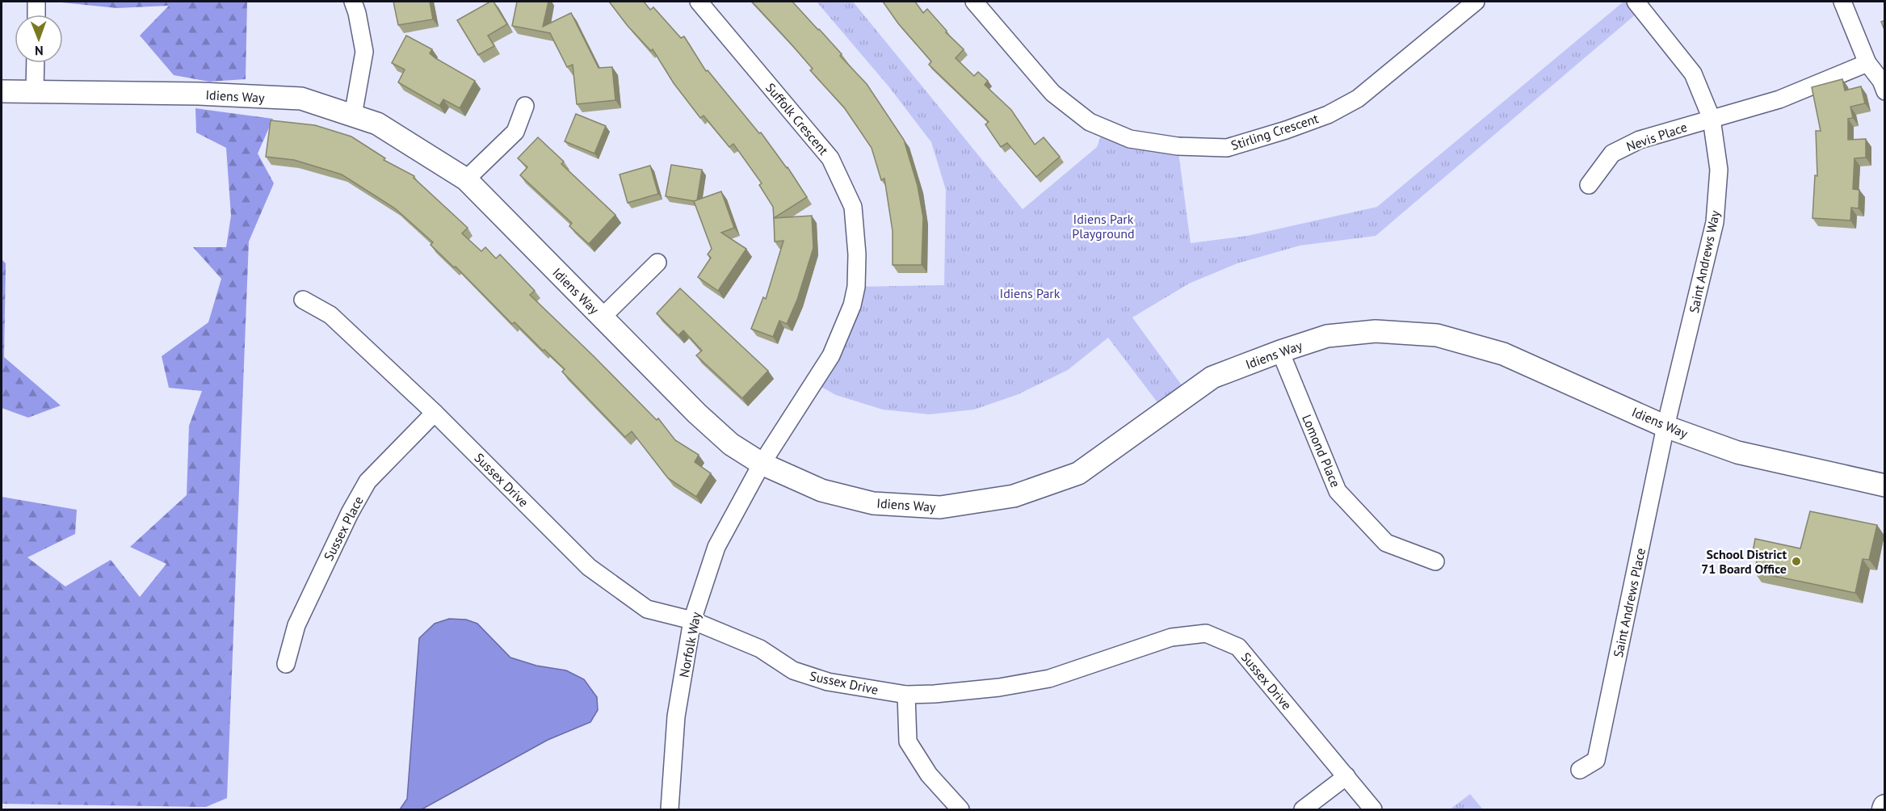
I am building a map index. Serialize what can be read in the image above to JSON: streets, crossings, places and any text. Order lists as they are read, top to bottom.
{
  "streets": {
    "street": [
      "Idiens Way",
      "Suffolk Crescent",
      "Stirling Crescent",
      "Nevis Place",
      "Saint Andrews Way",
      "Lomond Place",
      "Sussex Drive",
      "Sussex Place",
      "Saint Andrews Place",
      "Norfolk Way"
    ]
  },
  "crossings": [
    ["Idiens Way", "Suffolk Crescent"],
    ["Idiens Way", "Saint Andrews Way"],
    ["Idiens Way", "Lomond Place"],
    ["Idiens Way", "Saint Andrews Place"],
    ["Idiens Way", "Norfolk Way"],
    ["Suffolk Crescent", "Norfolk Way"],
    ["Nevis Place", "Saint Andrews Way"],
    ["Saint Andrews Way", "Saint Andrews Place"],
    ["Sussex Drive", "Sussex Place"],
    ["Sussex Drive", "Norfolk Way"]
  ],
  "parks": ["Idiens Park Playground", "Idiens Park"],
  "places": ["School District 71 Board Office"],
  "north": "bottom"
}
